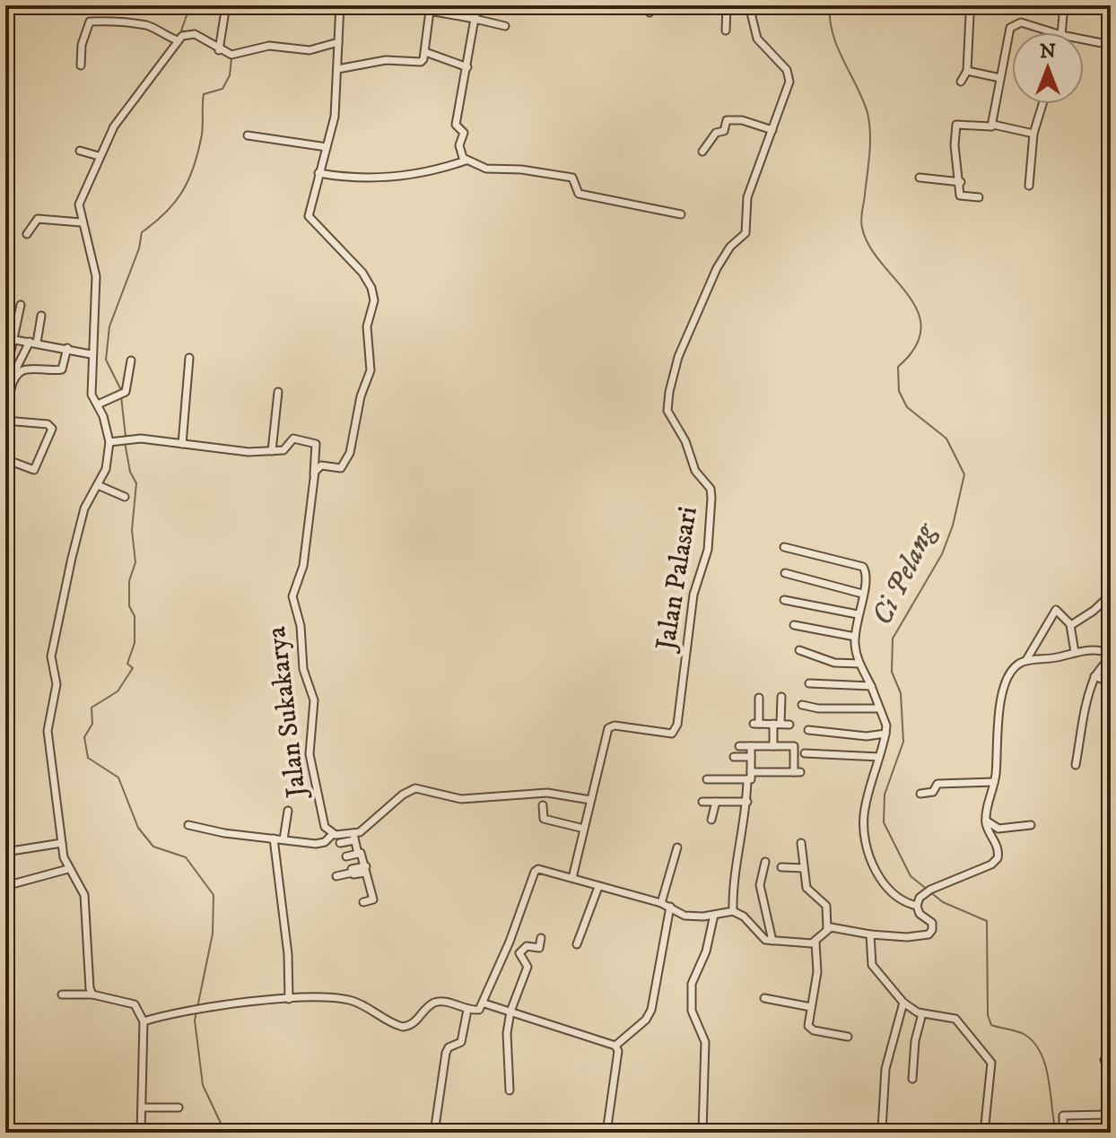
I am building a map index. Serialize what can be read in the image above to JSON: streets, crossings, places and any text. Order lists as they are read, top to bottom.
{
  "streets": {
    "street": ["Jalan Palasari", "Jalan Sukakarya"]
  },
  "water": ["Ci Pelang"],
  "north": "top"
}
